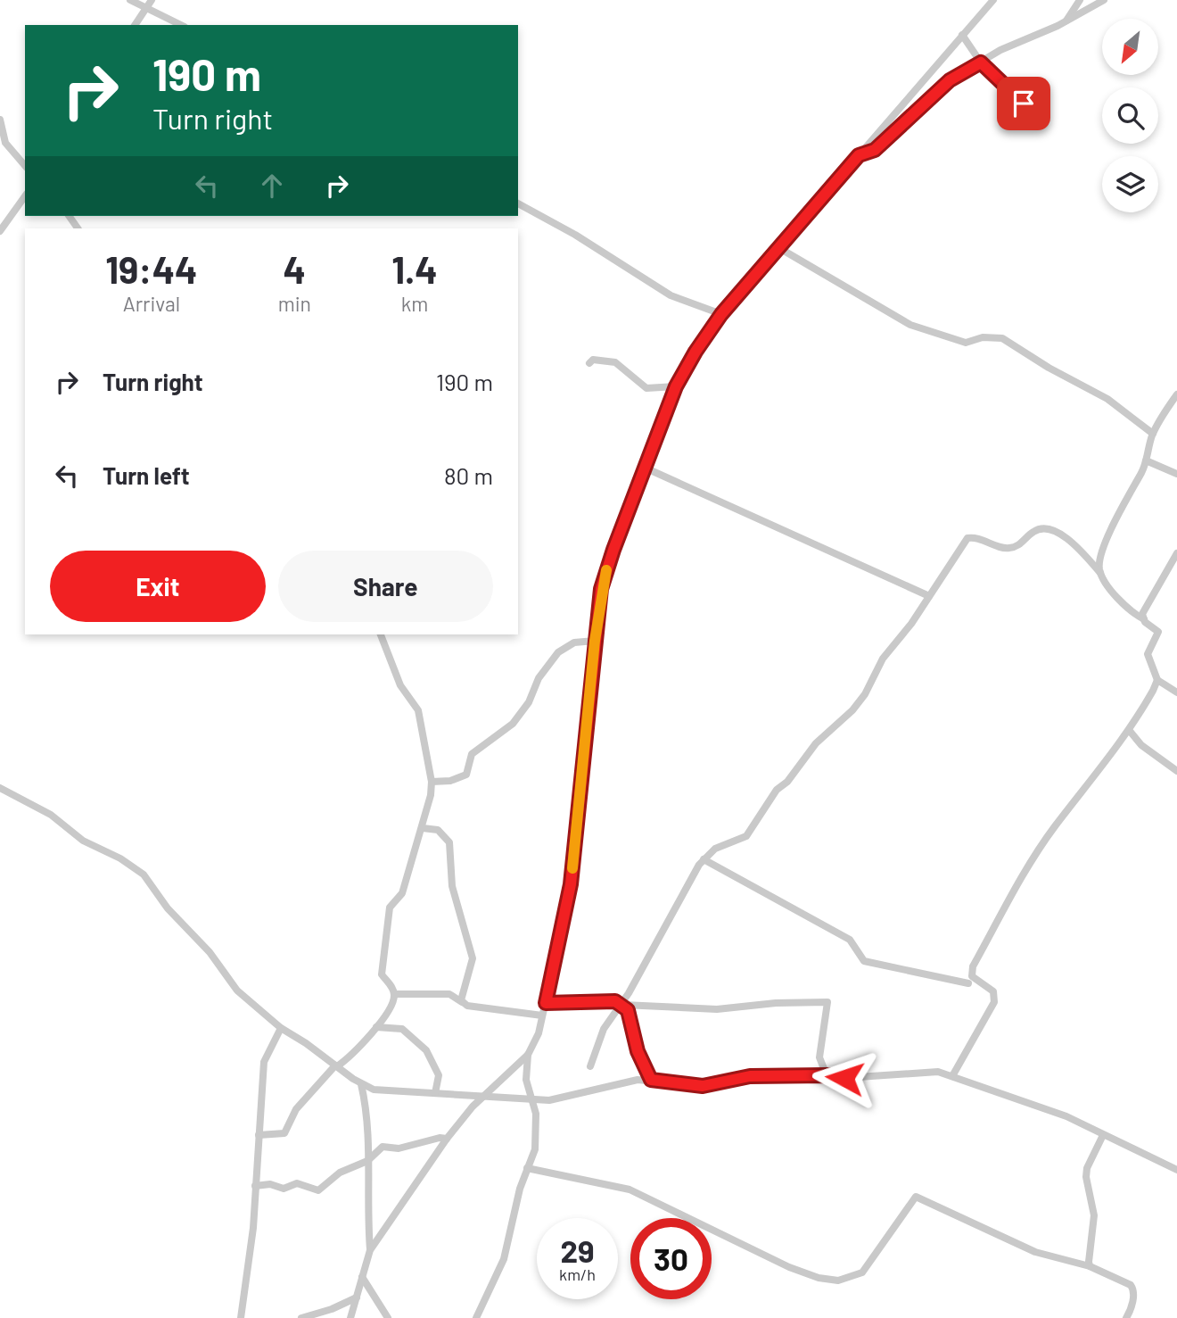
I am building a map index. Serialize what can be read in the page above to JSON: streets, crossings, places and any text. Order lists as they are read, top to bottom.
{
  "north": "bottom left",
  "page": {
    "turn": ["190 m", "Turn right"],
    "eta": [
      "19:44",
      "Arrival",
      "4",
      "min",
      "1.4",
      "km"
    ],
    "list": [
      {
        "name": "Turn right",
        "value": "190 m"
      },
      {
        "name": "Turn left",
        "value": "80 m"
      }
    ],
    "buttons": ["Exit", "Share"],
    "speed": "29 km/h",
    "limit": "30"
  }
}
